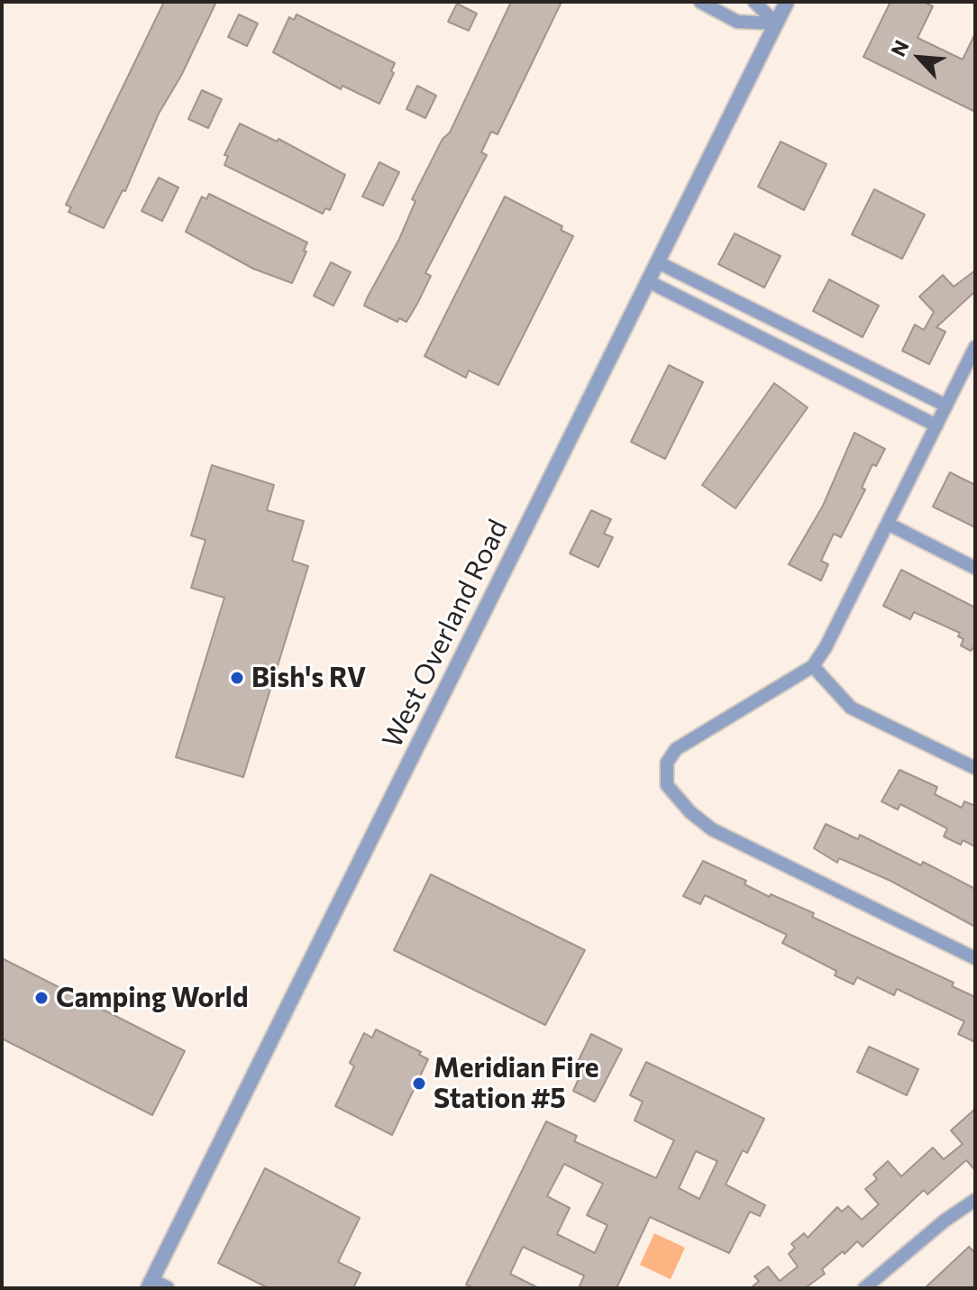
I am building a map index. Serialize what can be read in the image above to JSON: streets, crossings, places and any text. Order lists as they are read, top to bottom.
{
  "streets": {
    "street": ["West Overland Road"]
  },
  "places": ["Bish's RV", "Camping World", "Meridian Fire Station #5"],
  "north": "top left"
}
